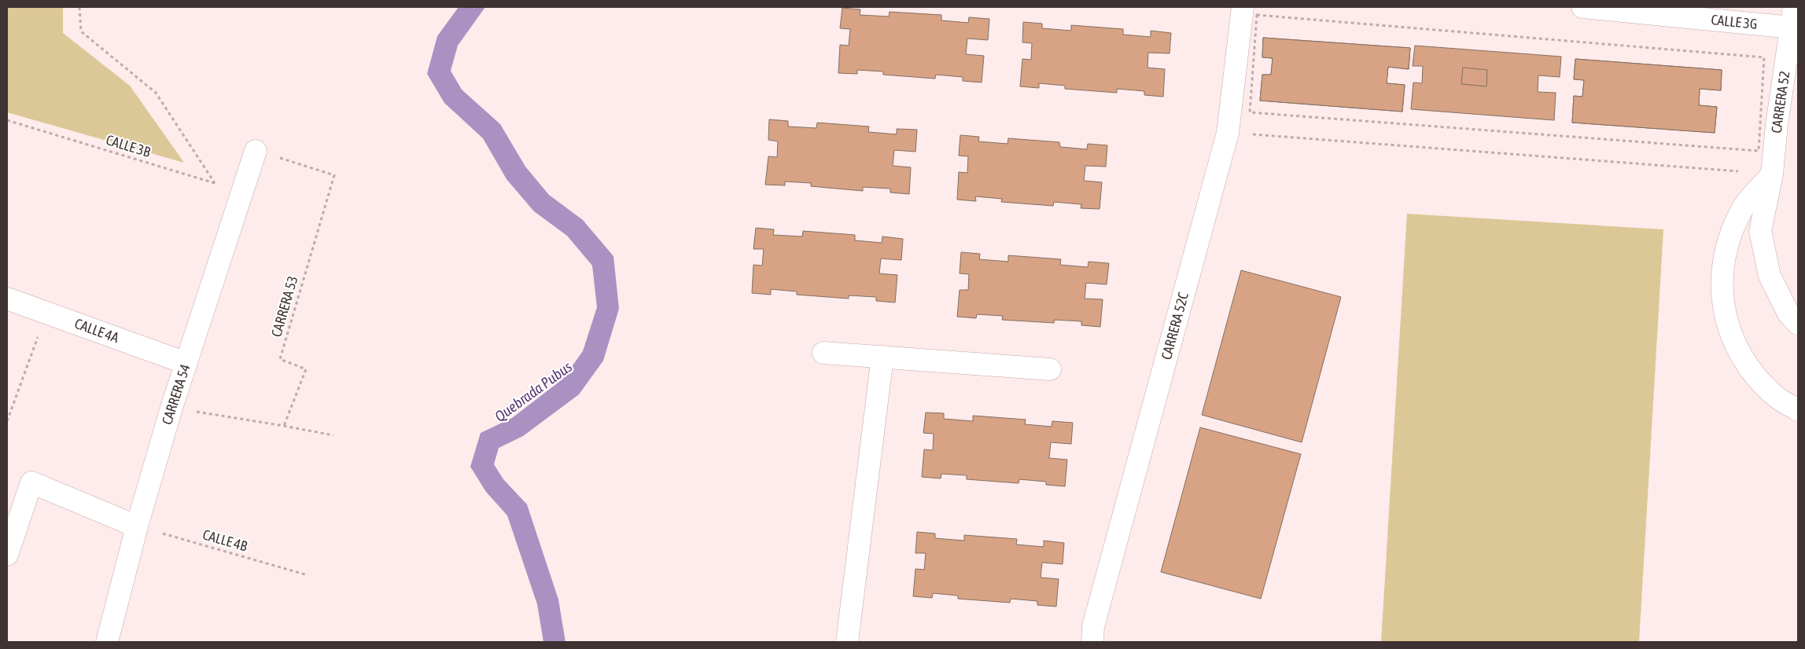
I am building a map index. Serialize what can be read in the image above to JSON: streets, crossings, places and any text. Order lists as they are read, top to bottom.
{
  "streets": {
    "street": [
      "CALLE 3G",
      "CARRERA 52",
      "CARRERA 52C",
      "CALLE 4A",
      "CARRERA 54"
    ],
    "path": ["CALLE 3B", "CARRERA 53", "CALLE 4B"]
  },
  "crossings": [
    ["CALLE 3G", "CARRERA 52"],
    ["CALLE 3B", "CARRERA 54"],
    ["CARRERA 53", "CARRERA 54"],
    ["CALLE 4A", "CARRERA 54"],
    ["CARRERA 54", "CALLE 4B"]
  ],
  "water": ["Quebrada Pubus"]
}
